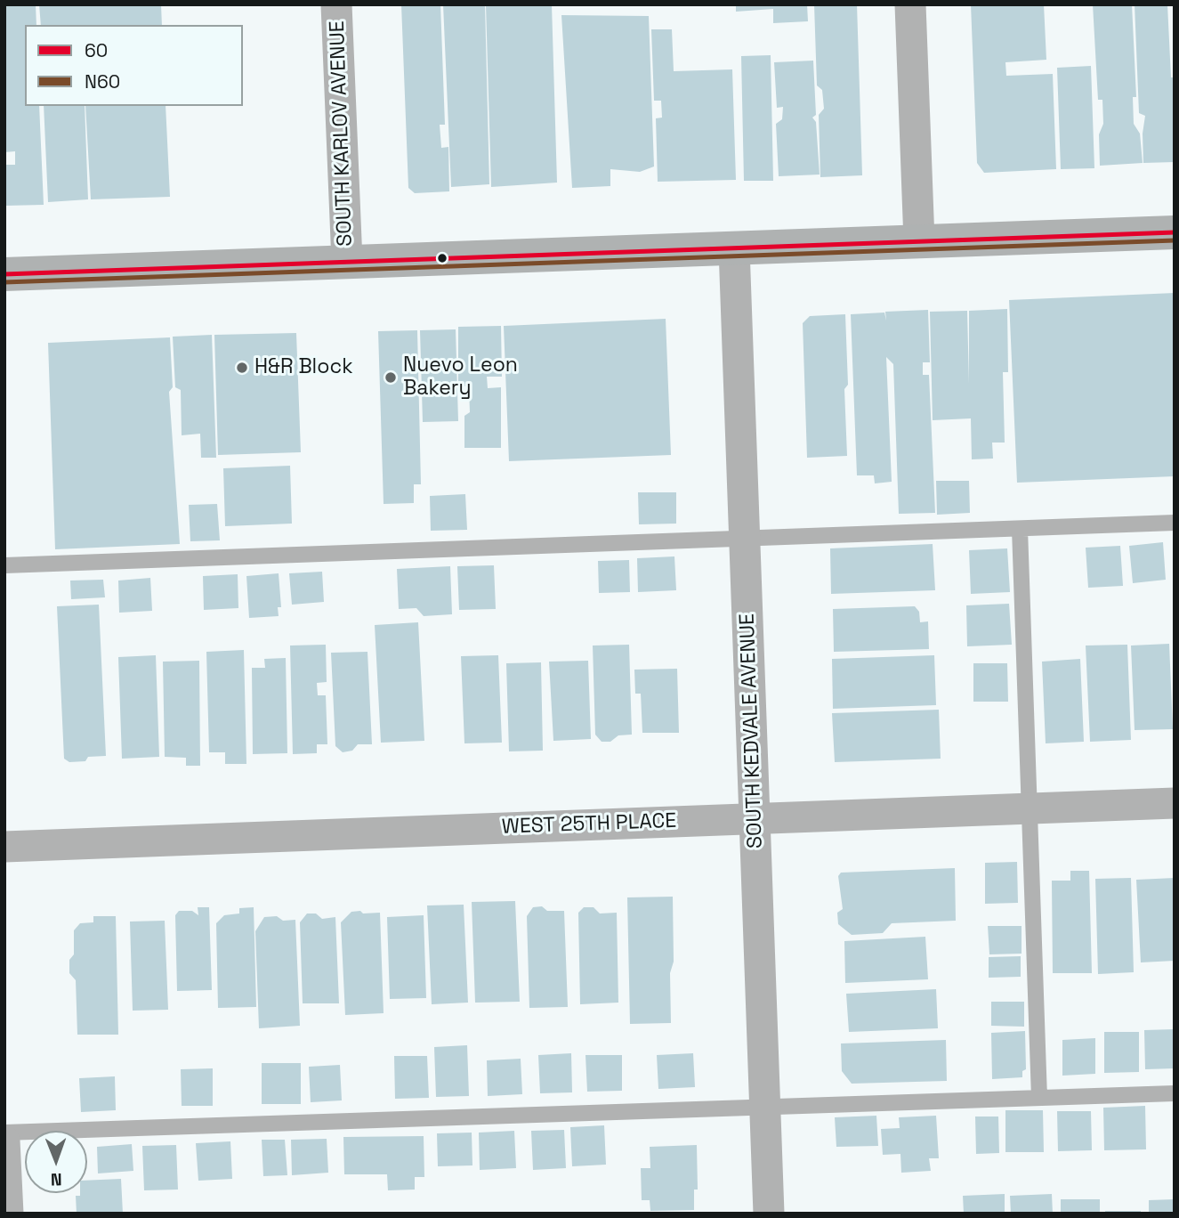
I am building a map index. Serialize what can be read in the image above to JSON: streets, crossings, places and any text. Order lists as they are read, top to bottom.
{
  "streets": {
    "street": ["SOUTH KARLOV AVENUE", "SOUTH KEDVALE AVENUE", "WEST 25TH PLACE"]
  },
  "crossings": [
    ["SOUTH KEDVALE AVENUE", "WEST 25TH PLACE"]
  ],
  "places": ["H&R Block", "Nuevo Leon Bakery"],
  "lines": ["transit line 60", "transit line N60"],
  "legend": ["60", "N60"],
  "north": "bottom"
}
